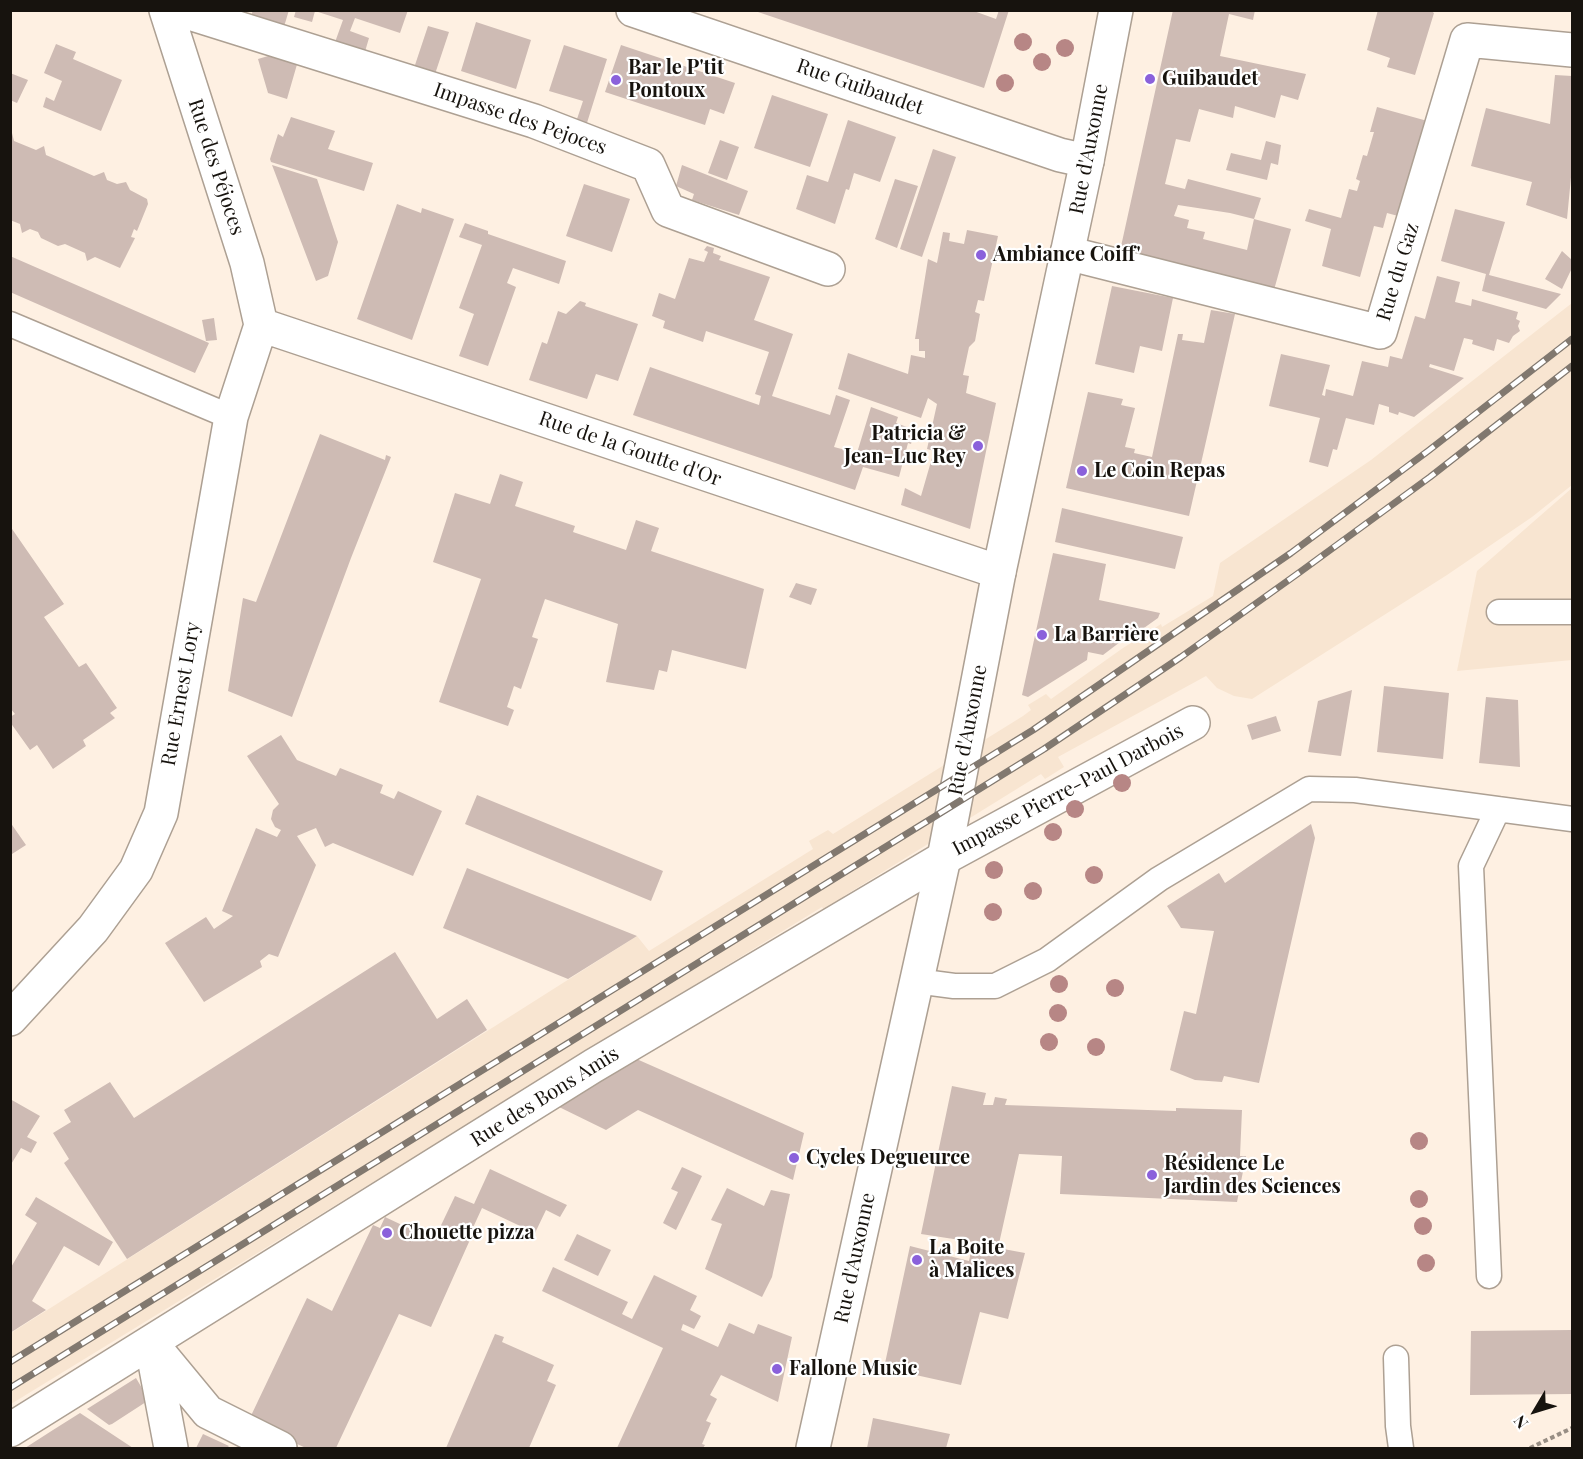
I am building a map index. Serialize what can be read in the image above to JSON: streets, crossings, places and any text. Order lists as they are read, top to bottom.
{
  "streets": {
    "street": [
      "Rue Guibaudet",
      "Impasse des Pejoces",
      "Rue d'Auxonne",
      "Rue des Péjoces",
      "Rue du Gaz",
      "Rue de la Goutte d'Or",
      "Rue Ernest Lory",
      "Impasse Pierre-Paul Darbois",
      "Rue des Bons Amis"
    ]
  },
  "crossings": [
    ["Rue Guibaudet", "Rue d'Auxonne"],
    ["Rue d'Auxonne", "Rue du Gaz"],
    ["Rue d'Auxonne", "Rue de la Goutte d'Or"],
    ["Rue d'Auxonne", "Impasse Pierre-Paul Darbois"],
    ["Rue d'Auxonne", "Rue des Bons Amis"],
    ["Rue des Péjoces", "Rue de la Goutte d'Or"],
    ["Rue des Péjoces", "Rue Ernest Lory"],
    ["Rue de la Goutte d'Or", "Rue Ernest Lory"],
    ["Impasse Pierre-Paul Darbois", "Rue des Bons Amis"]
  ],
  "places": [
    "Guibaudet",
    "Bar le P'tit Pontoux",
    "Ambiance Coiff'",
    "Patricia & Jean-Luc Rey",
    "Le Coin Repas",
    "La Barrière",
    "Cycles Degueurce",
    "Résidence Le Jardin des Sciences",
    "Chouette pizza",
    "La Boite à Malices",
    "Fallone Music"
  ],
  "north": "bottom left"
}
